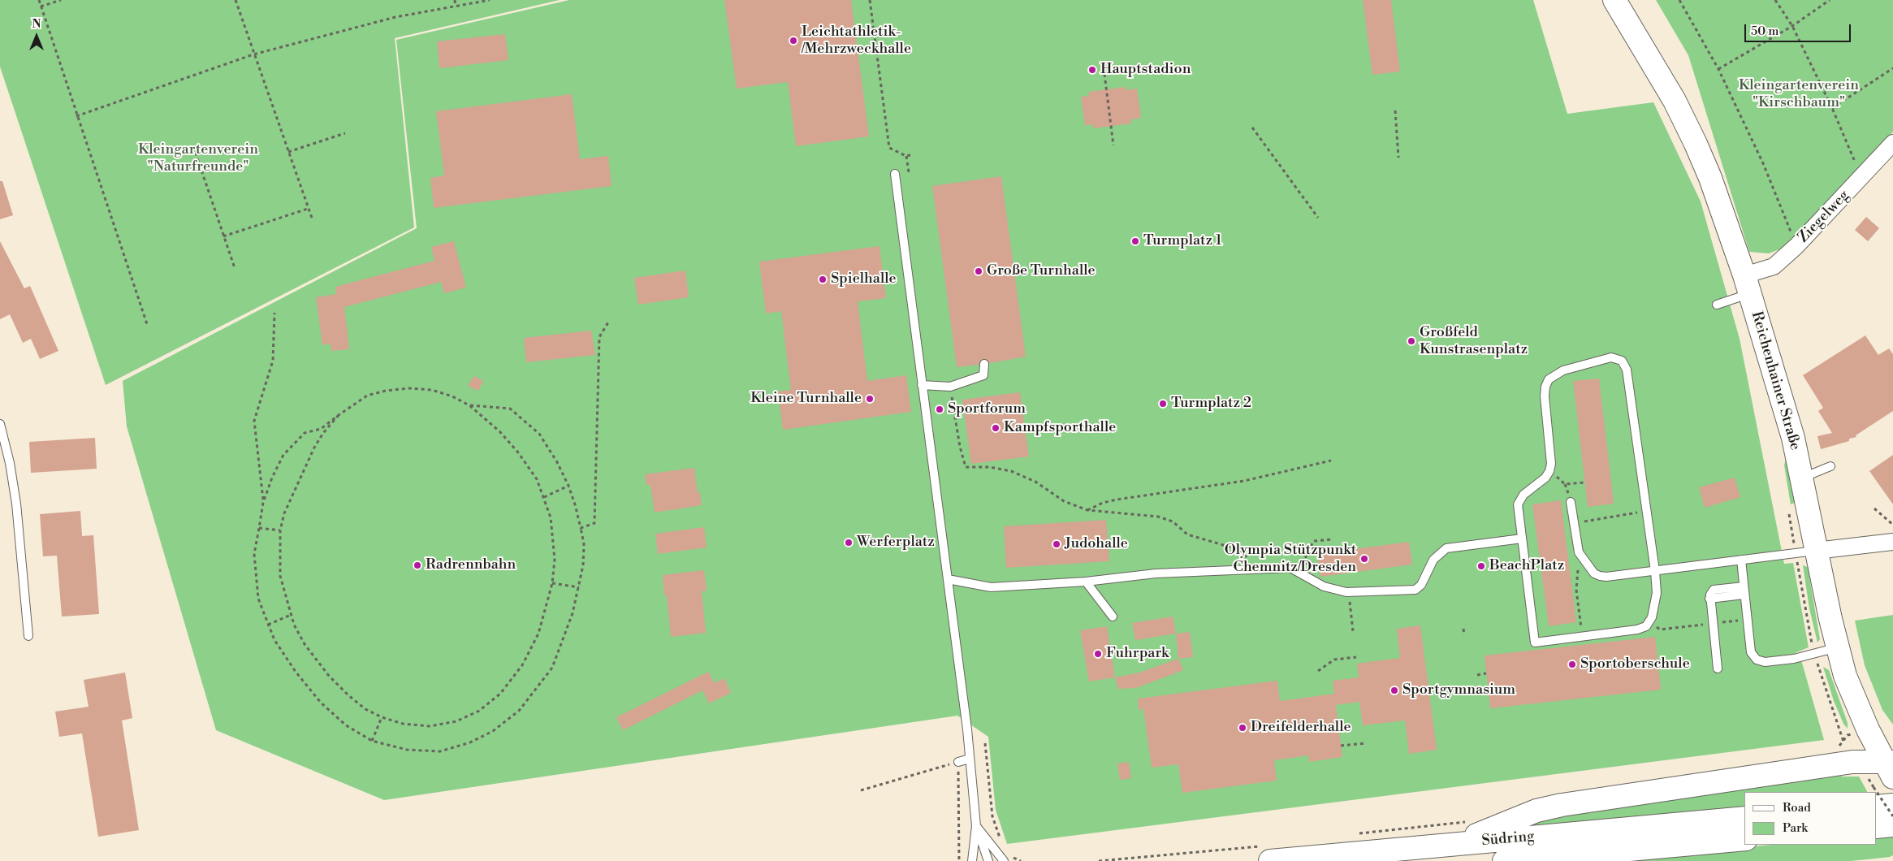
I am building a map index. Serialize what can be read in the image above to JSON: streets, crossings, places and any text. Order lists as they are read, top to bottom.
{
  "streets": {
    "main road": ["Reichenhainer Straße", "Südring"],
    "street": ["Ziegelweg"]
  },
  "crossings": [
    ["Ziegelweg", "Reichenhainer Straße"]
  ],
  "parks": ["Kleingartenverein \"Kirschbaum\"", "Kleingartenverein \"Naturfreunde\""],
  "places": [
    "Leichtathletik- /Mehrzweckhalle",
    "Hauptstadion",
    "Turmplatz 1",
    "Große Turnhalle",
    "Spielhalle",
    "Großfeld Kunstrasenplatz",
    "Kleine Turnhalle",
    "Turmplatz 2",
    "Sportforum",
    "Kampfsporthalle",
    "Werferplatz",
    "Judohalle",
    "Olympia Stützpunkt Chemnitz/Dresden",
    "Radrennbahn",
    "BeachPlatz",
    "Fuhrpark",
    "Sportoberschule",
    "Sportgymnasium",
    "Dreifelderhalle"
  ],
  "legend": ["Road", "Park"],
  "scale_bar": "50 m",
  "north": "top"
}
